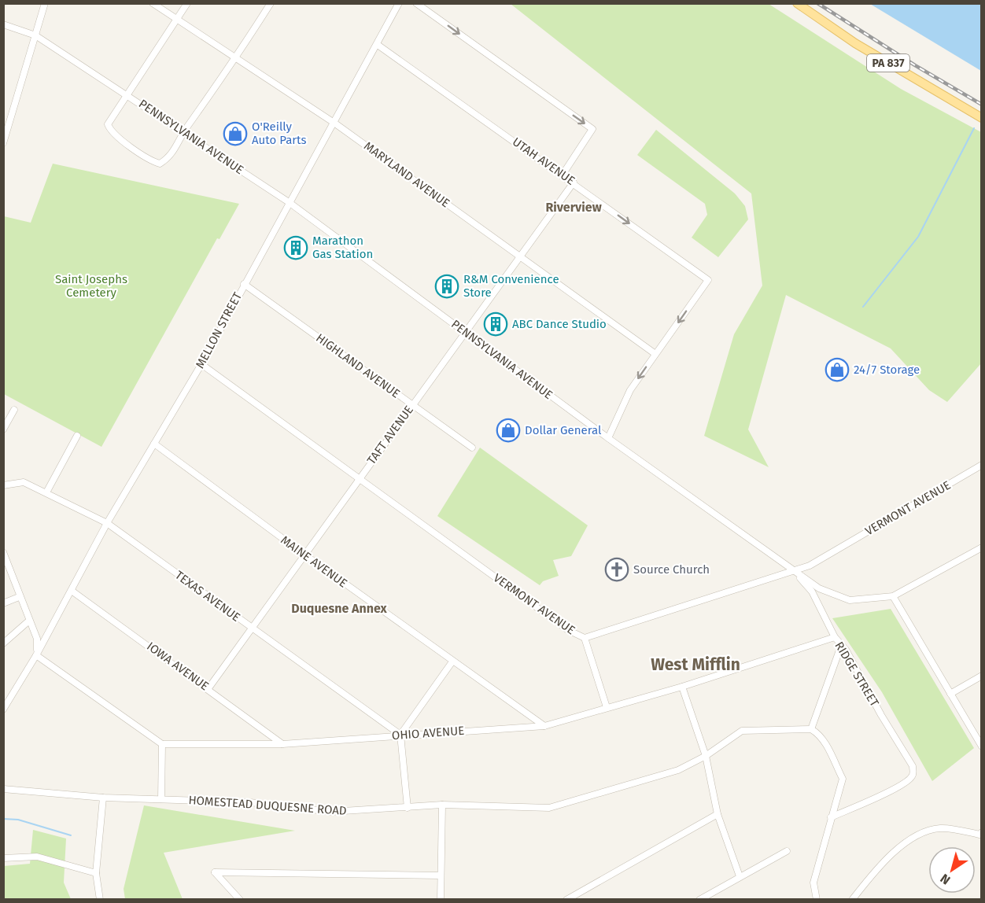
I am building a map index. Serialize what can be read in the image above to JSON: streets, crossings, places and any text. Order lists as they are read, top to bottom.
{
  "streets": {
    "main road": ["PA 837"],
    "street": [
      "PENNSYLVANIA AVENUE",
      "UTAH AVENUE",
      "MARYLAND AVENUE",
      "MELLON STREET",
      "HIGHLAND AVENUE",
      "TAFT AVENUE",
      "VERMONT AVENUE",
      "MAINE AVENUE",
      "TEXAS AVENUE",
      "IOWA AVENUE",
      "RIDGE STREET",
      "OHIO AVENUE",
      "HOMESTEAD DUQUESNE ROAD"
    ]
  },
  "crossings": [
    ["PENNSYLVANIA AVENUE", "MELLON STREET"],
    ["PENNSYLVANIA AVENUE", "TAFT AVENUE"],
    ["PENNSYLVANIA AVENUE", "VERMONT AVENUE"],
    ["PENNSYLVANIA AVENUE", "RIDGE STREET"],
    ["UTAH AVENUE", "MARYLAND AVENUE"],
    ["UTAH AVENUE", "MELLON STREET"],
    ["UTAH AVENUE", "TAFT AVENUE"],
    ["MARYLAND AVENUE", "MELLON STREET"],
    ["MARYLAND AVENUE", "TAFT AVENUE"],
    ["MELLON STREET", "HIGHLAND AVENUE"],
    ["MELLON STREET", "VERMONT AVENUE"],
    ["MELLON STREET", "MAINE AVENUE"],
    ["MELLON STREET", "TEXAS AVENUE"],
    ["MELLON STREET", "IOWA AVENUE"],
    ["HIGHLAND AVENUE", "TAFT AVENUE"],
    ["TAFT AVENUE", "VERMONT AVENUE"],
    ["TAFT AVENUE", "MAINE AVENUE"],
    ["TAFT AVENUE", "TEXAS AVENUE"],
    ["TAFT AVENUE", "IOWA AVENUE"],
    ["VERMONT AVENUE", "RIDGE STREET"],
    ["MAINE AVENUE", "OHIO AVENUE"],
    ["TEXAS AVENUE", "OHIO AVENUE"],
    ["IOWA AVENUE", "OHIO AVENUE"],
    ["RIDGE STREET", "OHIO AVENUE"]
  ],
  "districts": ["Riverview", "Duquesne Annex", "West Mifflin"],
  "parks": ["Saint Josephs Cemetery"],
  "places": {
    "shop": ["O'Reilly Auto Parts", "24/7 Storage", "Dollar General"],
    "building": ["Marathon Gas Station", "R&M Convenience Store", "ABC Dance Studio"],
    "church": ["Source Church"]
  },
  "north": "bottom left"
}
